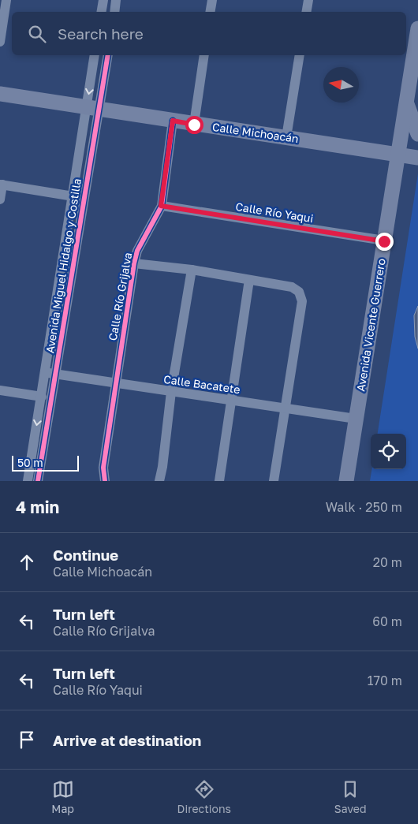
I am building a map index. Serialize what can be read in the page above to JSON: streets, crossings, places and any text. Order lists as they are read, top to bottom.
{
  "streets": {
    "main road": ["Calle Michoacán", "Avenida Vicente Guerrero"],
    "street": [
      "Calle Río Yaqui",
      "Avenida Miguel Hidalgo y Costilla",
      "Calle Río Grijalva",
      "Calle Bacatete"
    ]
  },
  "crossings": [
    ["Calle Michoacán", "Avenida Miguel Hidalgo y Costilla"],
    ["Calle Michoacán", "Calle Río Grijalva"],
    ["Calle Michoacán", "Avenida Vicente Guerrero"],
    ["Calle Río Yaqui", "Calle Río Grijalva"],
    ["Calle Río Yaqui", "Avenida Vicente Guerrero"],
    ["Avenida Miguel Hidalgo y Costilla", "Calle Bacatete"],
    ["Calle Río Grijalva", "Calle Bacatete"],
    ["Avenida Vicente Guerrero", "Calle Bacatete"]
  ],
  "scale_bar": "50 m",
  "north": "left",
  "page": {
    "search": "Search here",
    "scale": "50 m",
    "heading": ["4 min", "Walk · 250 m"],
    "list": [
      ["Continue", "Calle Michoacán", "20 m"],
      ["Turn left", "Calle Río Grijalva", "60 m"],
      ["Turn left", "Calle Río Yaqui", "170 m"],
      "Arrive at destination"
    ],
    "nav": ["Map", "Directions", "Saved"]
  }
}
